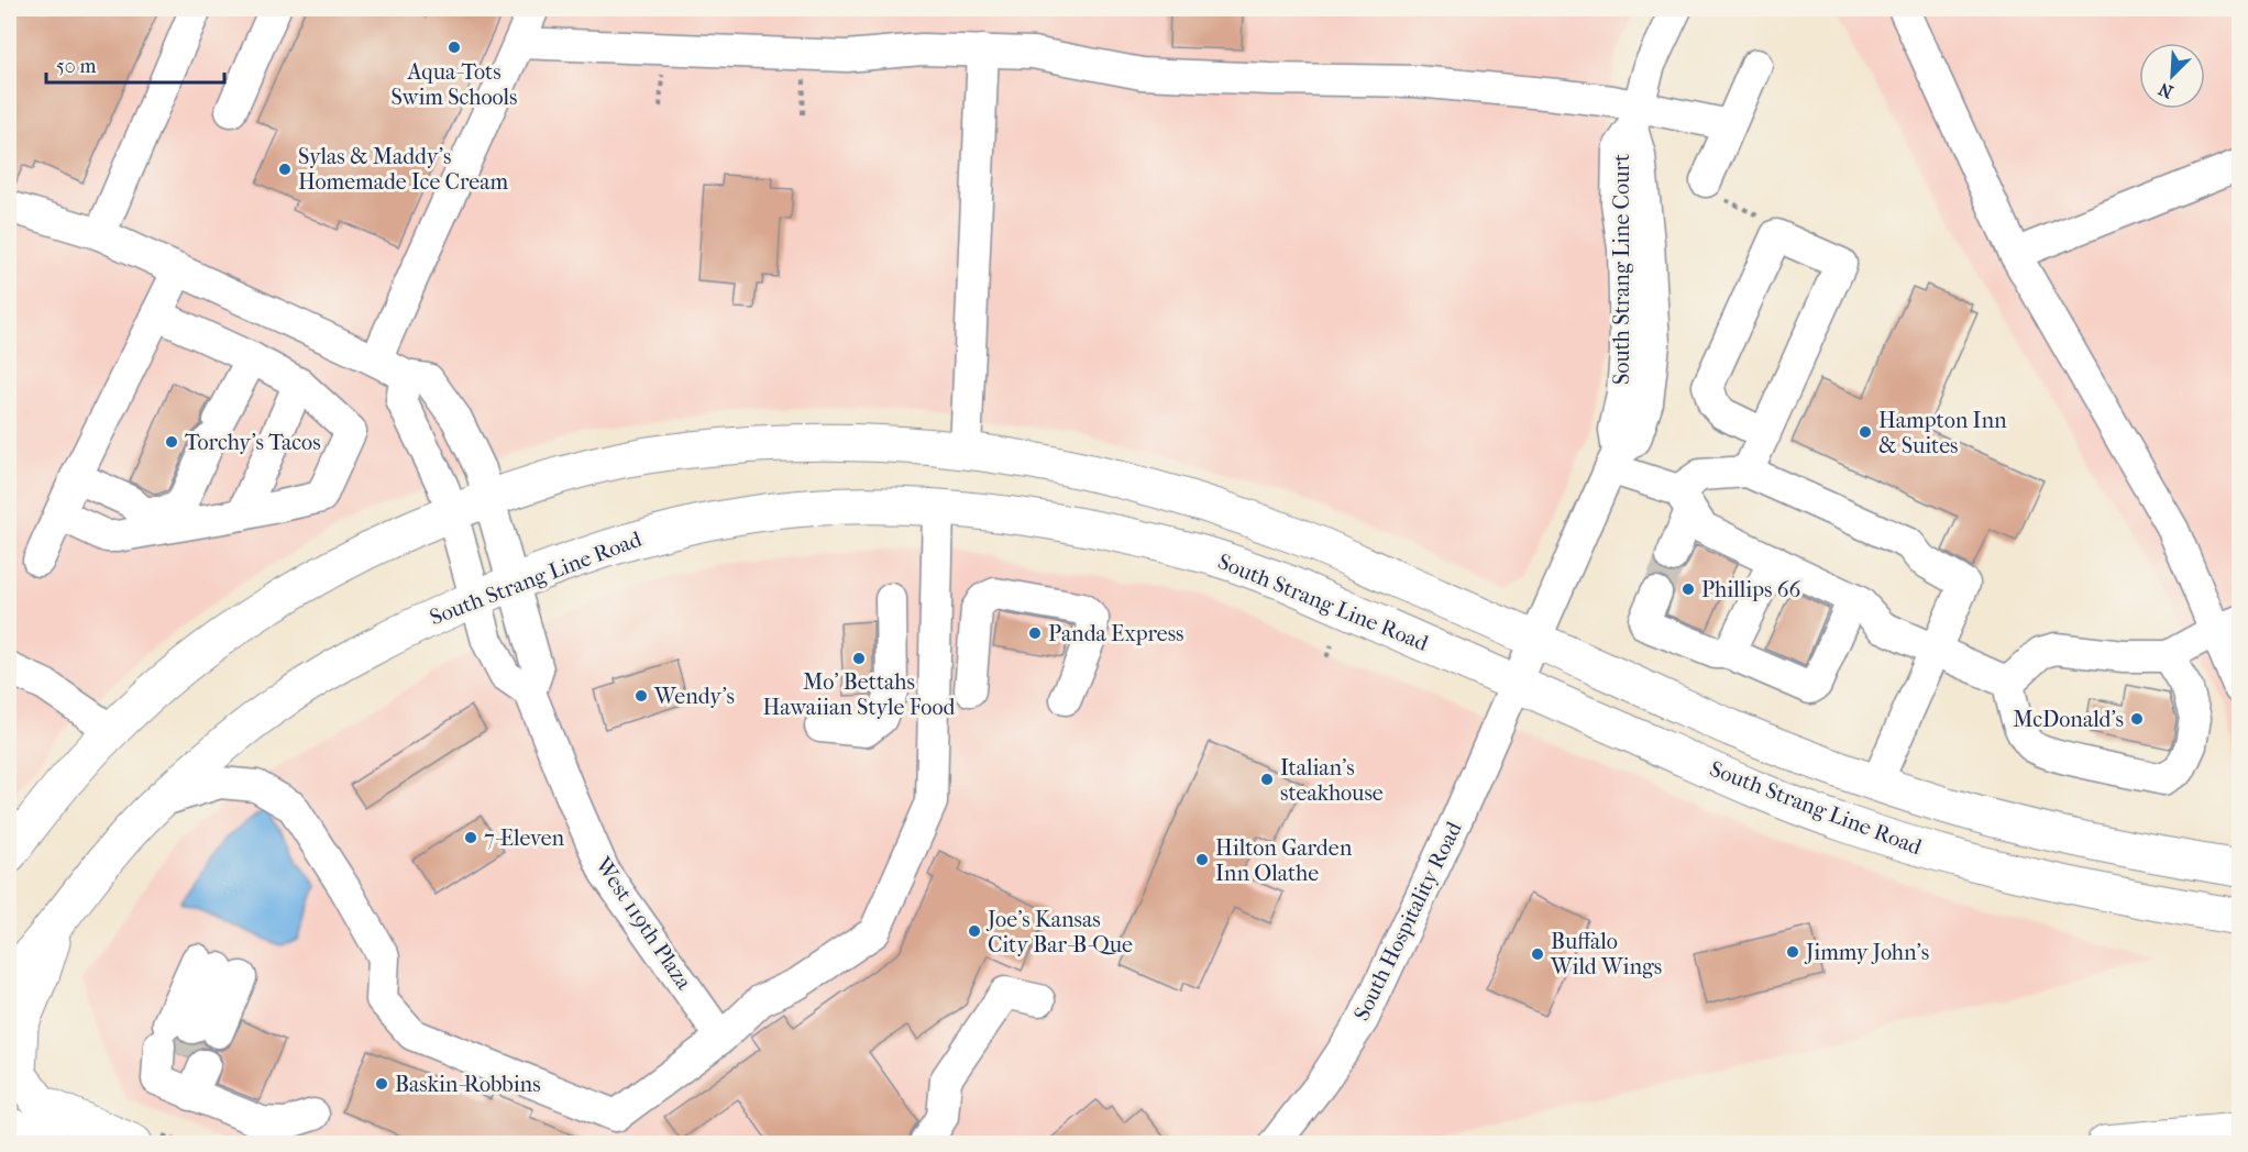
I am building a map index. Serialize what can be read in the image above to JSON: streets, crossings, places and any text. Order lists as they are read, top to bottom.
{
  "streets": {
    "main road": ["South Strang Line Road"],
    "street": ["South Strang Line Court", "South Hospitality Road", "West 119th Plaza"]
  },
  "crossings": [
    ["South Strang Line Court", "South Strang Line Road"],
    ["South Strang Line Court", "South Hospitality Road"],
    ["South Strang Line Road", "South Hospitality Road"]
  ],
  "places": [
    "Aqua-Tots Swim Schools",
    "Sylas & Maddy's Homemade Ice Cream",
    "Hampton Inn & Suites",
    "Torchy's Tacos",
    "Phillips 66",
    "Panda Express",
    "Mo' Bettahs Hawaiian Style Food",
    "Wendy's",
    "McDonald's",
    "Italian's steakhouse",
    "7-Eleven",
    "Hilton Garden Inn Olathe",
    "Joe's Kansas City Bar-B-Que",
    "Jimmy John's",
    "Buffalo Wild Wings",
    "Baskin-Robbins"
  ],
  "scale_bar": "50 m",
  "north": "bottom left"
}
